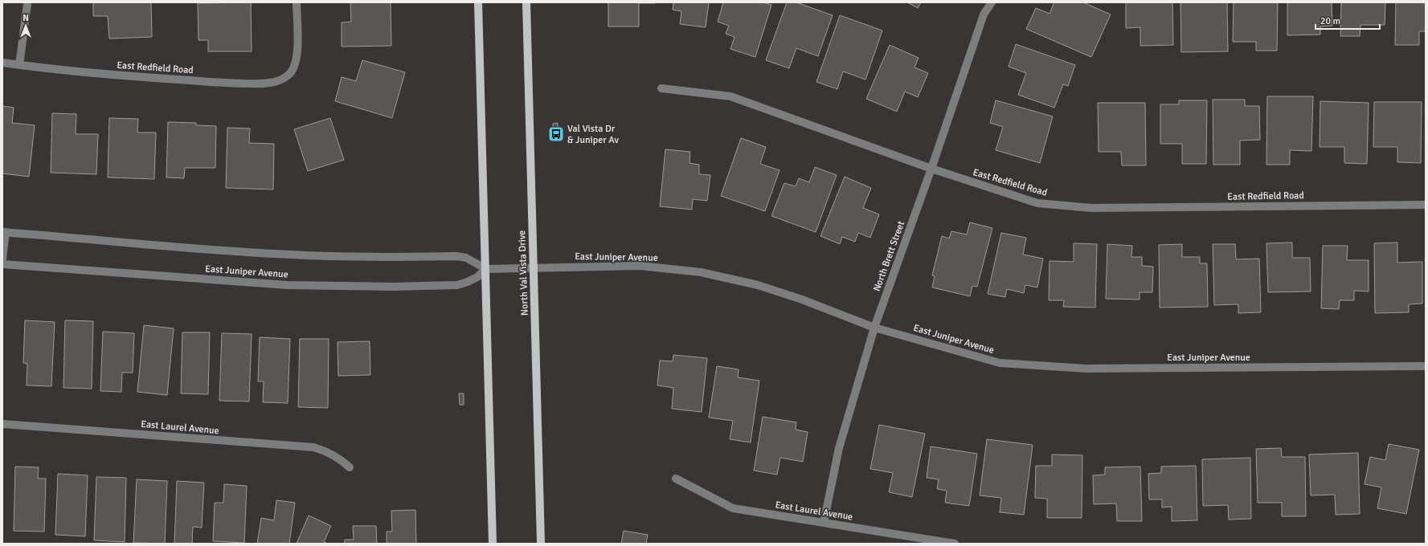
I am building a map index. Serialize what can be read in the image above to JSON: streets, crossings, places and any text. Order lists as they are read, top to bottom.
{
  "streets": {
    "main road": ["North Val Vista Drive"],
    "street": [
      "East Redfield Road",
      "North Brett Street",
      "East Juniper Avenue",
      "East Laurel Avenue"
    ]
  },
  "crossings": [
    ["East Redfield Road", "North Brett Street"],
    ["North Brett Street", "East Juniper Avenue"],
    ["North Brett Street", "East Laurel Avenue"],
    ["East Juniper Avenue", "North Val Vista Drive"]
  ],
  "places": {
    "bus stop": ["Val Vista Dr & Juniper Av"]
  },
  "scale_bar": "20 m",
  "north": "top"
}
